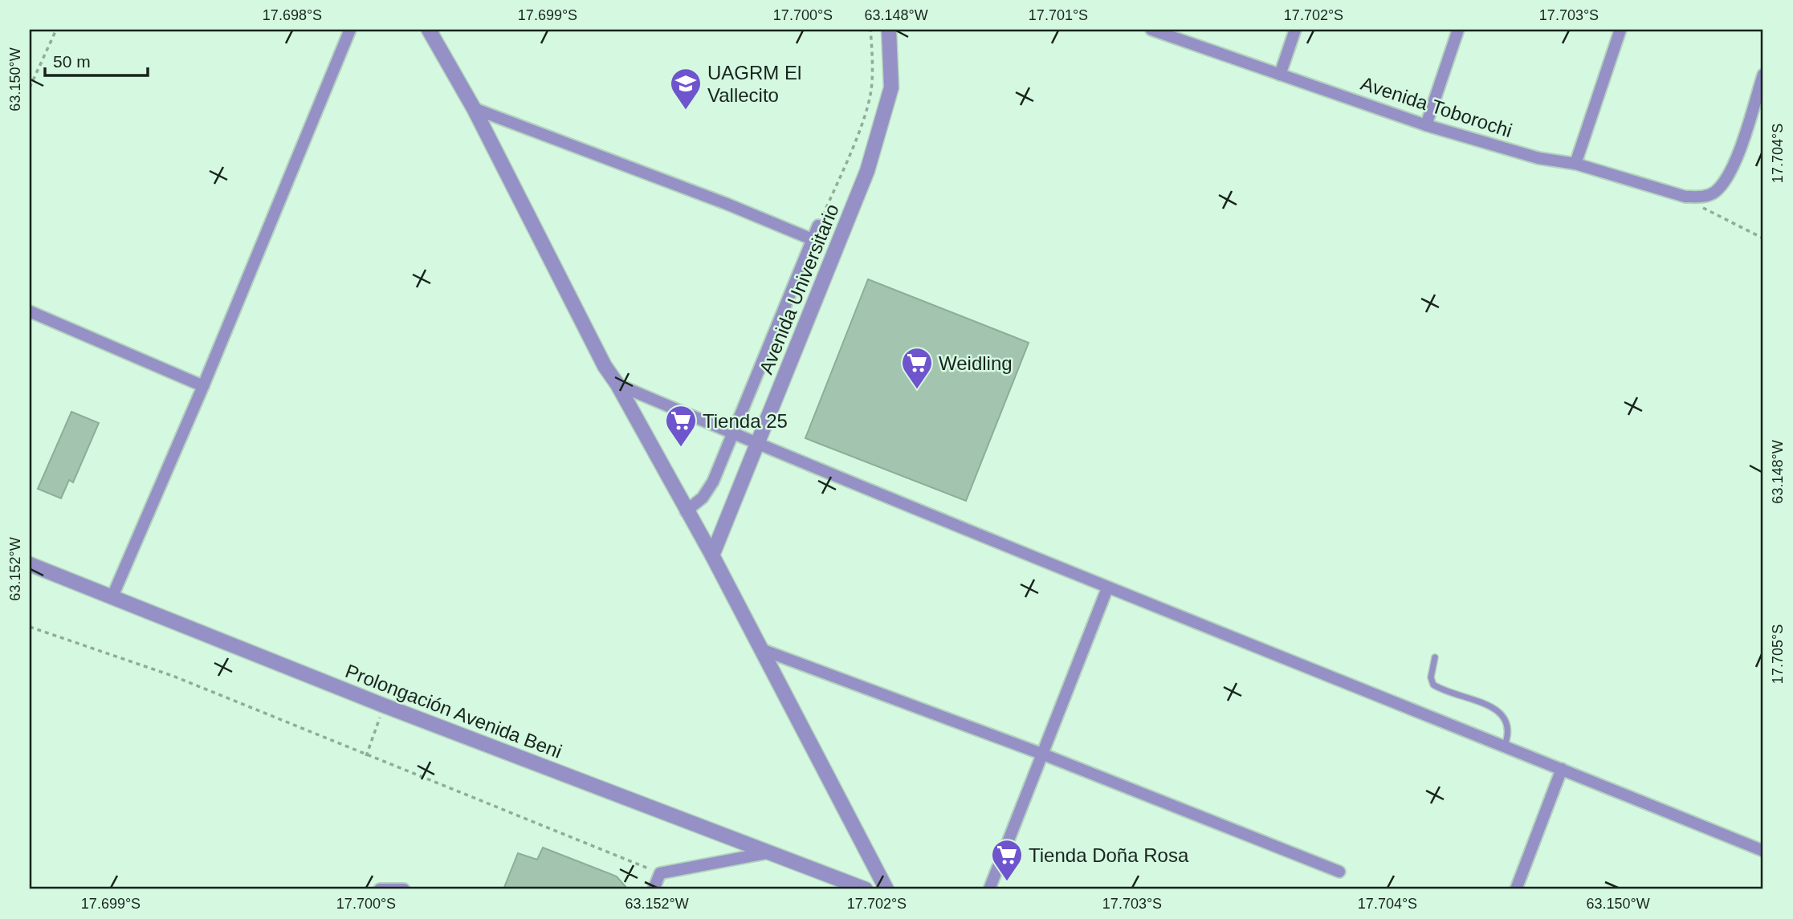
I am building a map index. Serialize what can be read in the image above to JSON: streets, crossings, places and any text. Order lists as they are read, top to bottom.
{
  "streets": {
    "street": ["Avenida Toborochi", "Avenida Universitario", "Prolongación Avenida Beni"]
  },
  "places": {
    "school or university": ["UAGRM El Vallecito"],
    "supermarket": ["Weidling", "Tienda 25", "Tienda Doña Rosa"]
  },
  "scale_bar": "50 m",
  "coordinates": [
    "17.698°S",
    "17.699°S",
    "17.700°S",
    "63.148°W",
    "17.701°S",
    "17.702°S",
    "17.703°S",
    "63.150°W",
    "17.704°S",
    "63.152°W",
    "17.705°S"
  ]
}
